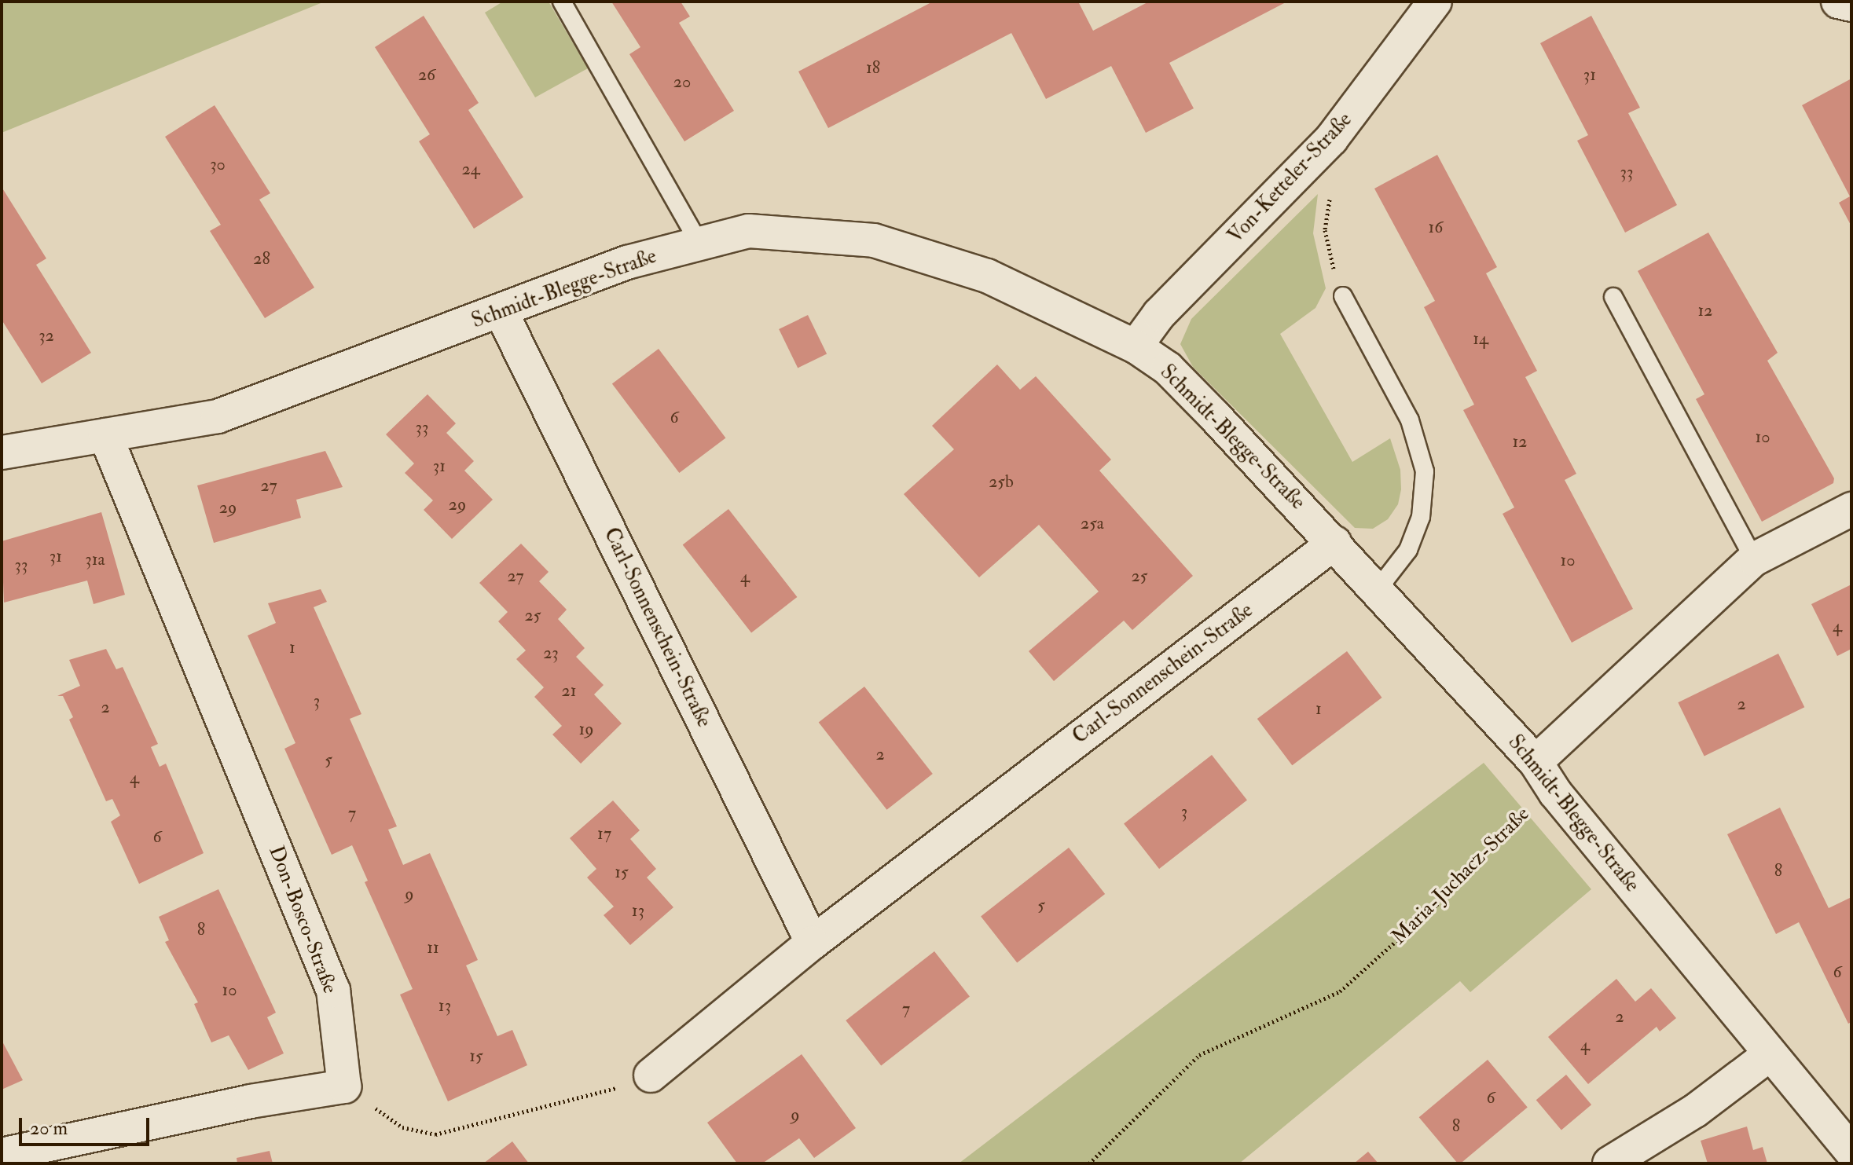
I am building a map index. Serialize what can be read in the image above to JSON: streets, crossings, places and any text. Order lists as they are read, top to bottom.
{
  "streets": {
    "street": [
      "Von-Ketteler-Straße",
      "Schmidt-Blegge-Straße",
      "Carl-Sonnenschein-Straße",
      "Don-Bosco-Straße"
    ],
    "path": ["Maria-Juchacz-Straße"]
  },
  "crossings": [
    ["Von-Ketteler-Straße", "Schmidt-Blegge-Straße"],
    ["Schmidt-Blegge-Straße", "Carl-Sonnenschein-Straße"],
    ["Schmidt-Blegge-Straße", "Maria-Juchacz-Straße"],
    ["Schmidt-Blegge-Straße", "Don-Bosco-Straße"]
  ],
  "house_numbers": [
    "18",
    "26",
    "31",
    "20",
    "30",
    "24",
    "33",
    "16",
    "28",
    "12",
    "32",
    "14",
    "6",
    "33",
    "10",
    "12",
    "31",
    "25b",
    "27",
    "29",
    "29",
    "25a",
    "31",
    "31a",
    "10",
    "33",
    "27",
    "25",
    "4",
    "25",
    "4",
    "1",
    "23",
    "21",
    "3",
    "2",
    "2",
    "1",
    "19",
    "2",
    "5",
    "4",
    "3",
    "7",
    "17",
    "6",
    "8",
    "15",
    "9",
    "5",
    "13",
    "8",
    "11",
    "6",
    "10",
    "13",
    "7",
    "2",
    "4",
    "15",
    "6",
    "9",
    "8"
  ],
  "scale_bar": "20 m"
}
